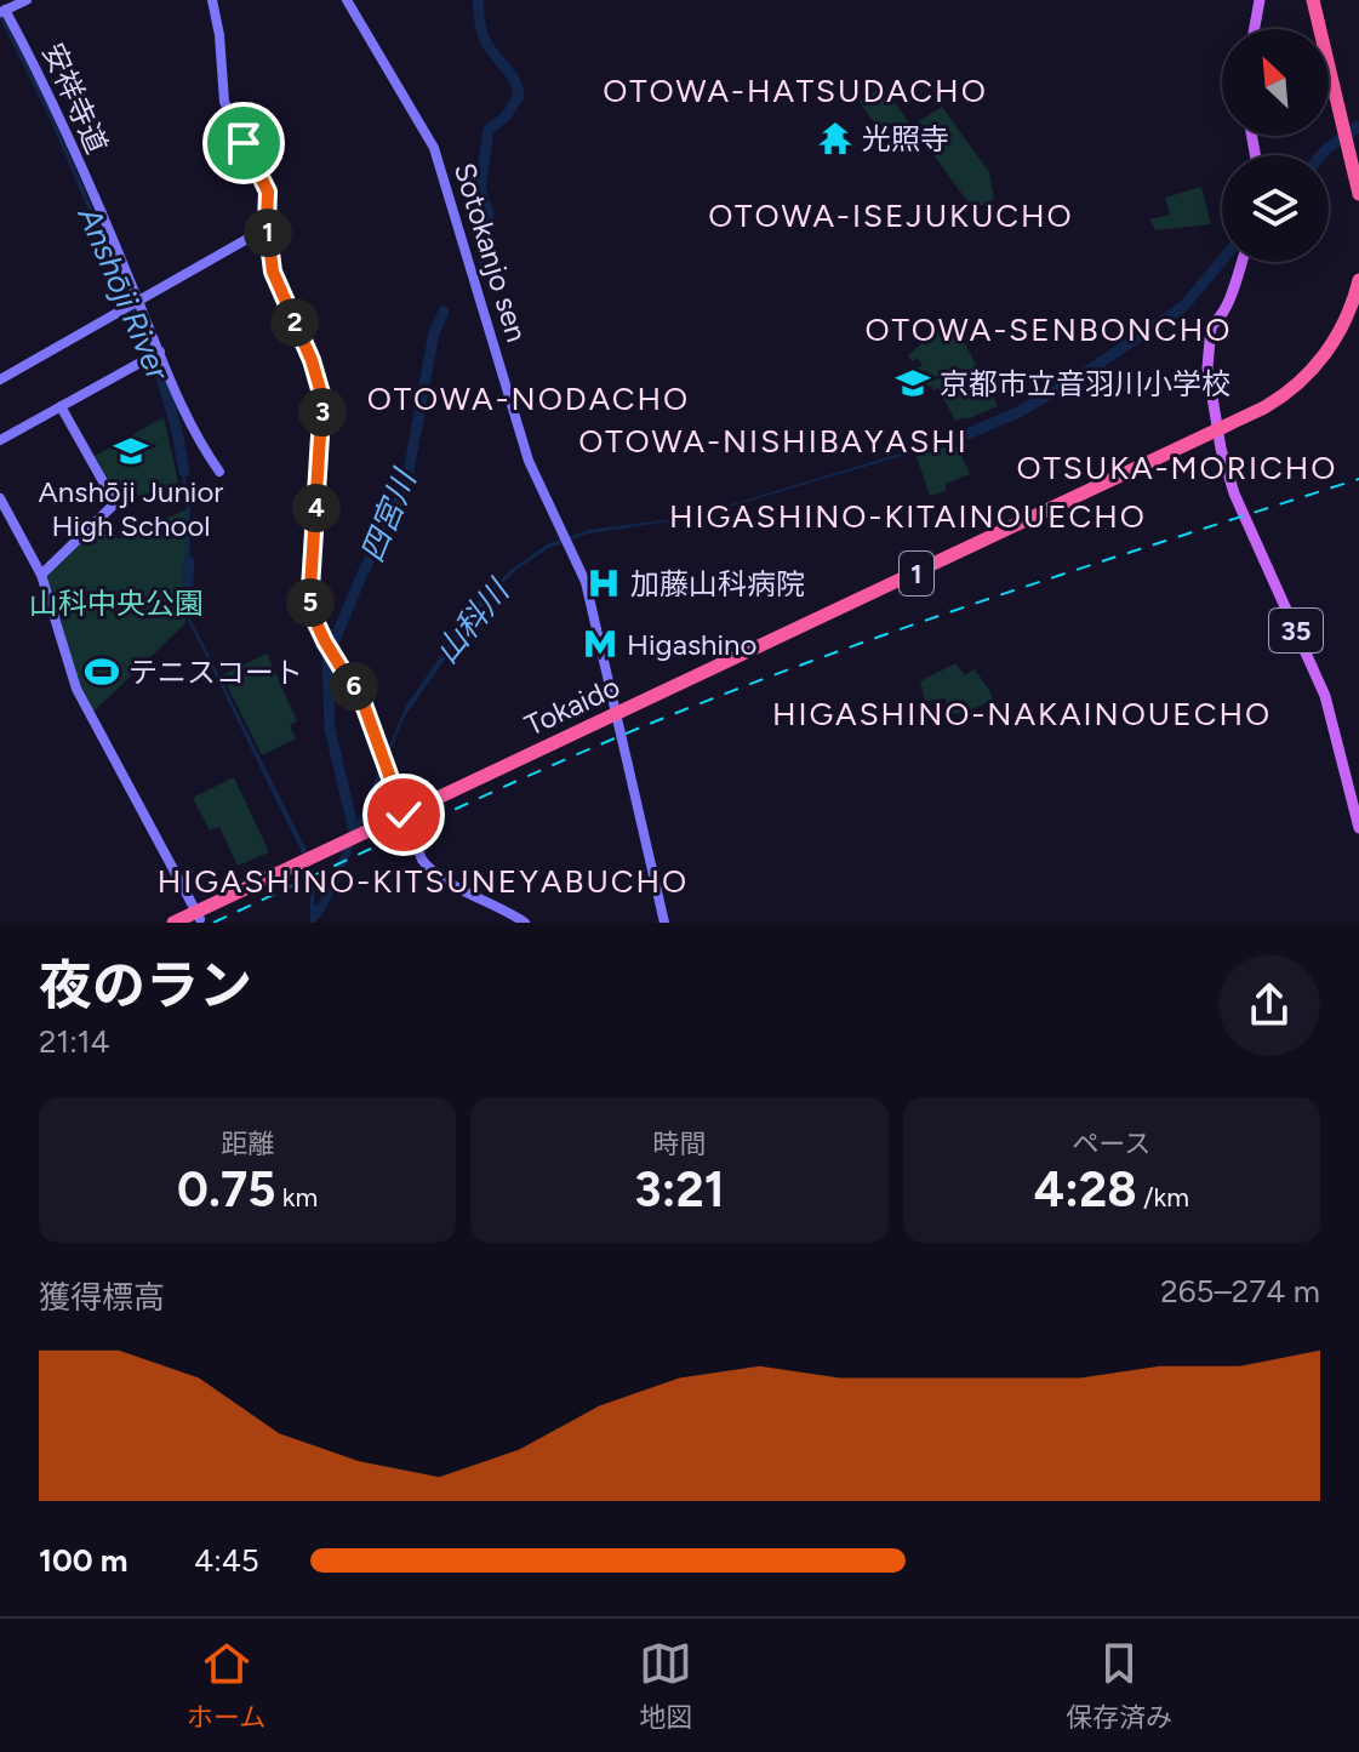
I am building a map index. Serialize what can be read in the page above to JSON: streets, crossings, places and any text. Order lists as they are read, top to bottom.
{
  "streets": {
    "highway": ["1", "Tokaido"],
    "main road": ["35"],
    "street": ["安祥寺道", "Sotokanjo sen"]
  },
  "crossings": [
    ["Sotokanjo sen", "Tokaido"],
    ["35", "Tokaido"]
  ],
  "districts": [
    "OTOWA-HATSUDACHO",
    "OTOWA-ISEJUKUCHO",
    "OTOWA-SENBONCHO",
    "OTOWA-NODACHO",
    "OTOWA-NISHIBAYASHI",
    "OTSUKA-MORICHO",
    "HIGASHINO-KITAINOUECHO",
    "HIGASHINO-NAKAINOUECHO",
    "HIGASHINO-KITSUNEYABUCHO"
  ],
  "water": ["Anshōji River", "四宮川", "山科川"],
  "parks": ["山科中央公園"],
  "places": {
    "temple": ["光照寺"],
    "school or university": ["京都市立音羽川小学校", "Anshōji Junior High School"],
    "hospital": ["加藤山科病院"],
    "metro station": ["Higashino"],
    "sports": ["テニスコート"]
  },
  "north": "top left",
  "page": {
    "pins": [
      "1",
      "2",
      "3",
      "4",
      "5",
      "6"
    ],
    "heading": ["夜のラン", "21:14"],
    "stats": [
      ["距離", "0.75 km"],
      ["時間", "3:21"],
      ["ペース", "4:28 /km"]
    ],
    "chart": ["獲得標高", "265–274 m"],
    "list": [
      {
        "name": "100 m",
        "note": "4:45"
      }
    ],
    "tabs": ["ホーム", "地図", "保存済み"]
  }
}
